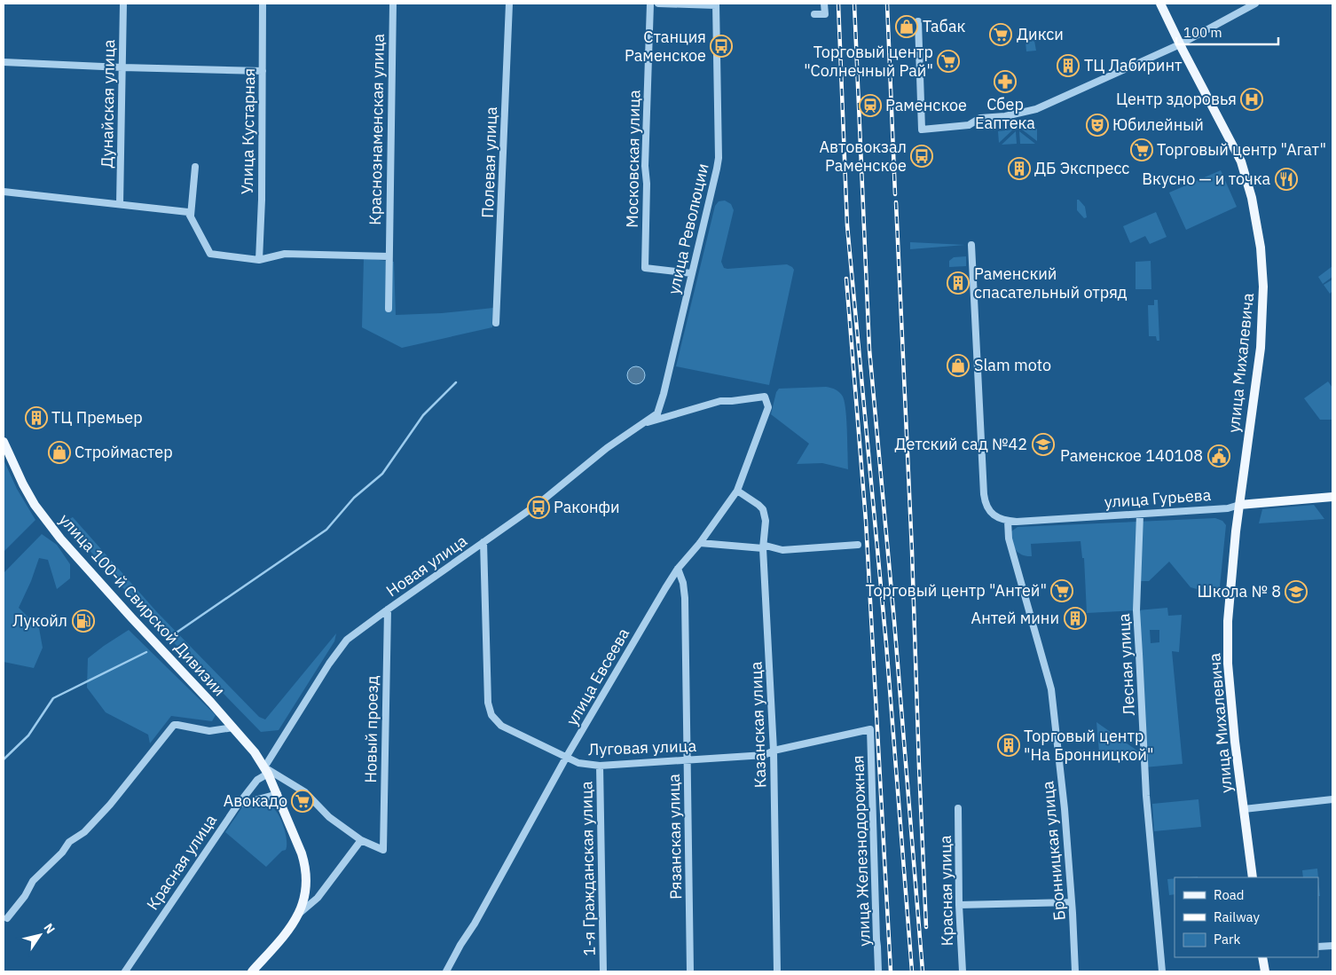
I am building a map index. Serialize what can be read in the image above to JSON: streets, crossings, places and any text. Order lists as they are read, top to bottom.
{
  "streets": {
    "main road": ["улица Михалевича", "улица Гурьева", "улица 100-й Свирской Дивизии"],
    "street": [
      "Дунайская улица",
      "Краснознаменская улица",
      "Улица Кустарная",
      "Московская улица",
      "Полевая улица",
      "улица Революции",
      "Новая улица",
      "Лесная улица",
      "улица Евсеева",
      "Казанская улица",
      "Новый проезд",
      "Луговая улица",
      "Рязанская улица",
      "улица Железнодорожная",
      "Бронницкая улица",
      "Красная улица",
      "1-я Гражданская улица"
    ]
  },
  "crossings": [
    ["Московская улица", "улица Революции"],
    ["улица Революции", "Новая улица"],
    ["улица Революции", "улица Евсеева"],
    ["улица Михалевича", "улица Гурьева"],
    ["улица Гурьева", "Лесная улица"],
    ["улица Гурьева", "Бронницкая улица"],
    ["Новая улица", "улица 100-й Свирской Дивизии"],
    ["Новая улица", "улица Евсеева"],
    ["Новая улица", "Новый проезд"],
    ["Новая улица", "Луговая улица"],
    ["Новая улица", "Красная улица"],
    ["улица 100-й Свирской Дивизии", "Красная улица"],
    ["улица Евсеева", "Казанская улица"],
    ["улица Евсеева", "Луговая улица"],
    ["улица Евсеева", "Рязанская улица"],
    ["Казанская улица", "Луговая улица"],
    ["Луговая улица", "Рязанская улица"],
    ["Луговая улица", "улица Железнодорожная"],
    ["Луговая улица", "1-я Гражданская улица"]
  ],
  "places": {
    "shop": ["Табак", "Slam moto", "Строймастер"],
    "supermarket": [
      "Дикси",
      "Торговый центр \"Солнечный Рай\"",
      "Торговый центр \"Агат\"",
      "Торговый центр \"Антей\"",
      "Авокадо"
    ],
    "bus stop": ["Станция Раменское", "Автовокзал Раменское", "Раконфи"],
    "building": [
      "ТЦ Лабиринт",
      "ДБ Экспресс",
      "Раменский спасательный отряд",
      "ТЦ Премьер",
      "Антей мини",
      "Торговый центр \"На Бронницкой\""
    ],
    "pharmacy": ["Сбер Еаптека"],
    "hospital": ["Центр здоровья"],
    "station": ["Раменское"],
    "theatre": ["Юбилейный"],
    "restaurant": ["Вкусно — и точка"],
    "school or university": ["Детский сад №42", "Школа № 8"],
    "public building": ["Раменское 140108"],
    "fuel station": ["Лукойл"]
  },
  "legend": ["Road", "Railway", "Park"],
  "scale_bar": "100 m",
  "north": "top right"
}
